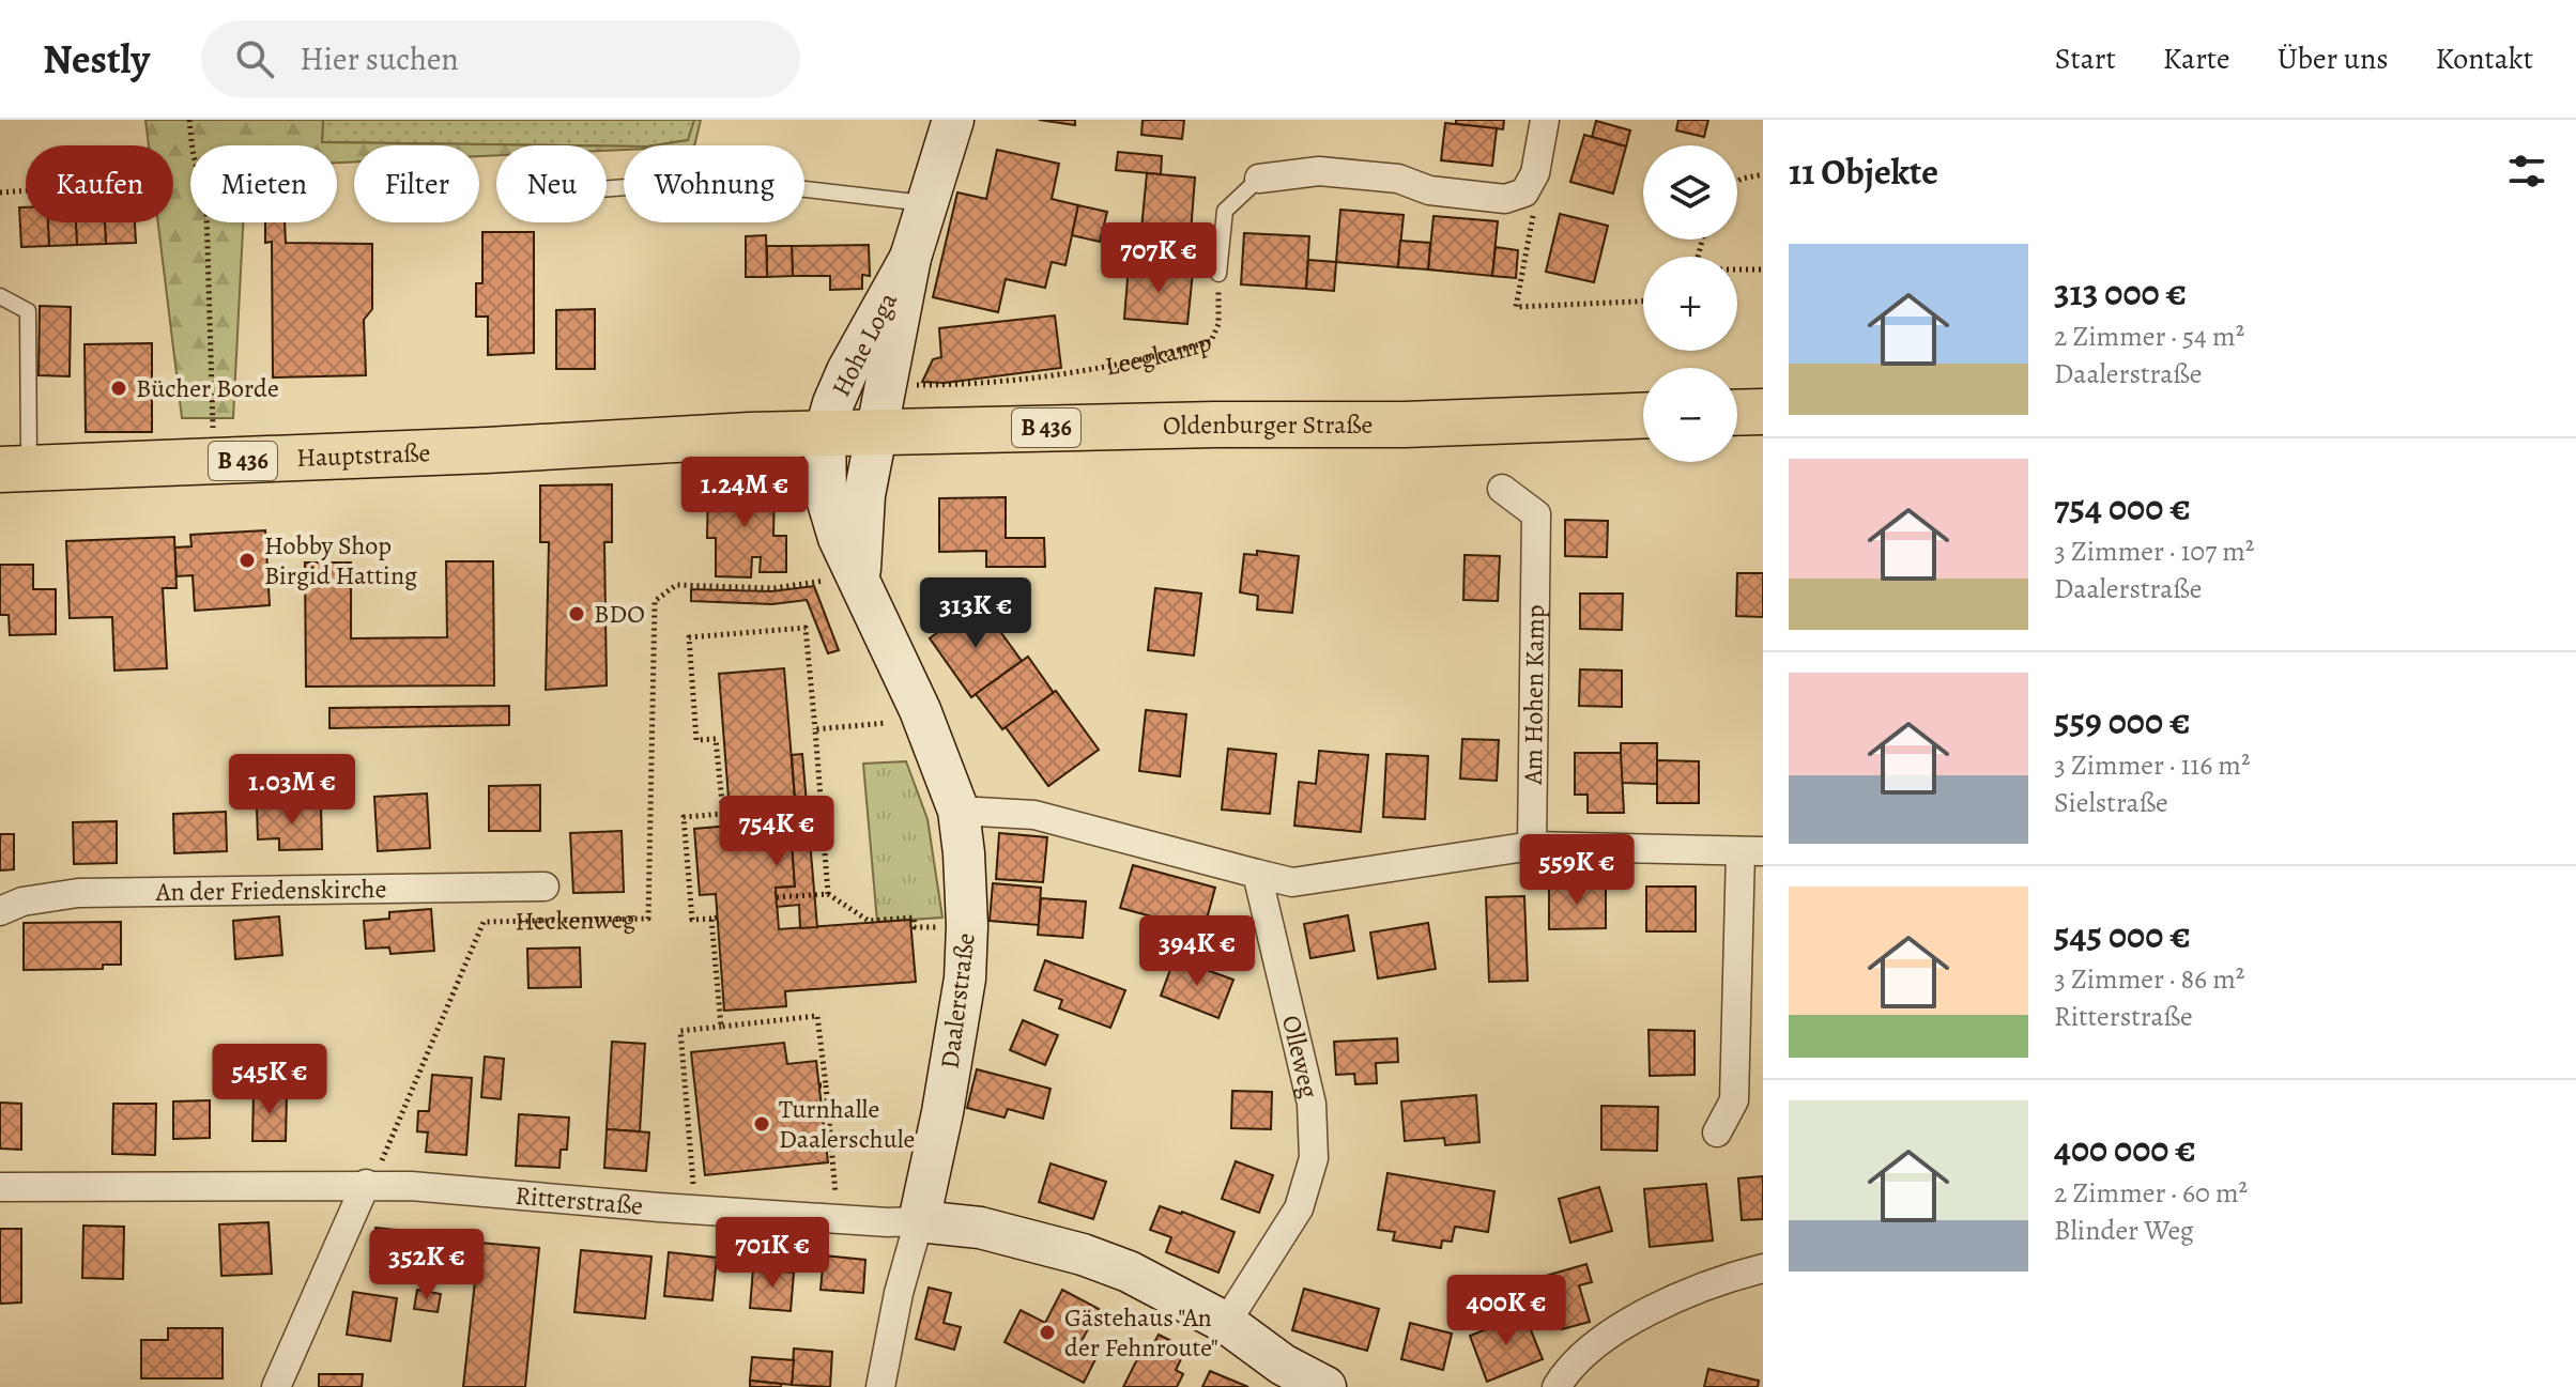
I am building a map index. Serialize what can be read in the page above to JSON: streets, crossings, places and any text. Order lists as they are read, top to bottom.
{
  "streets": {
    "main road": ["Oldenburger Straße", "B 436", "Hauptstraße"],
    "street": [
      "Hohe Loga",
      "Am Hohen Kamp",
      "An der Friedenskirche",
      "Daalerstraße",
      "Olleweg",
      "Ritterstraße"
    ],
    "path": ["Leegkamp", "Heckenweg"]
  },
  "crossings": [
    ["Hohe Loga", "Leegkamp"],
    ["Hohe Loga", "Oldenburger Straße"],
    ["Hohe Loga", "B 436"],
    ["Hohe Loga", "Hauptstraße"],
    ["Hohe Loga", "Daalerstraße"],
    ["Oldenburger Straße", "B 436"],
    ["Oldenburger Straße", "Daalerstraße"],
    ["B 436", "Hauptstraße"],
    ["B 436", "Daalerstraße"],
    ["Hauptstraße", "Daalerstraße"],
    ["Heckenweg", "Daalerstraße"],
    ["Heckenweg", "Ritterstraße"],
    ["Daalerstraße", "Ritterstraße"],
    ["Olleweg", "Ritterstraße"]
  ],
  "places": [
    "Bücher Borde",
    "Hobby Shop Birgid Hatting",
    "BDO",
    "Turnhalle Daalerschule",
    "Gästehaus \"An der Fehnroute\""
  ],
  "page": {
    "header": "Nestly",
    "search": "Hier suchen",
    "nav": [
      "Start",
      "Karte",
      "Über uns",
      "Kontakt"
    ],
    "heading": "11 Objekte",
    "map_buttons": ["+", "−"],
    "chip": [
      "Kaufen",
      "Mieten",
      "Filter",
      "Neu",
      "Wohnung"
    ],
    "price": [
      "707K €",
      "1.24M €",
      "313K €",
      "1.03M €",
      "754K €",
      "559K €",
      "394K €",
      "545K €",
      "701K €",
      "352K €",
      "400K €"
    ],
    "list": [
      {
        "name": "313 000 €",
        "note": "2 Zimmer · 54 m² · Daalerstraße"
      },
      {
        "name": "754 000 €",
        "note": "3 Zimmer · 107 m² · Daalerstraße"
      },
      {
        "name": "559 000 €",
        "note": "3 Zimmer · 116 m² · Sielstraße"
      },
      {
        "name": "545 000 €",
        "note": "3 Zimmer · 86 m² · Ritterstraße"
      },
      {
        "name": "400 000 €",
        "note": "2 Zimmer · 60 m² · Blinder Weg"
      }
    ]
  }
}
